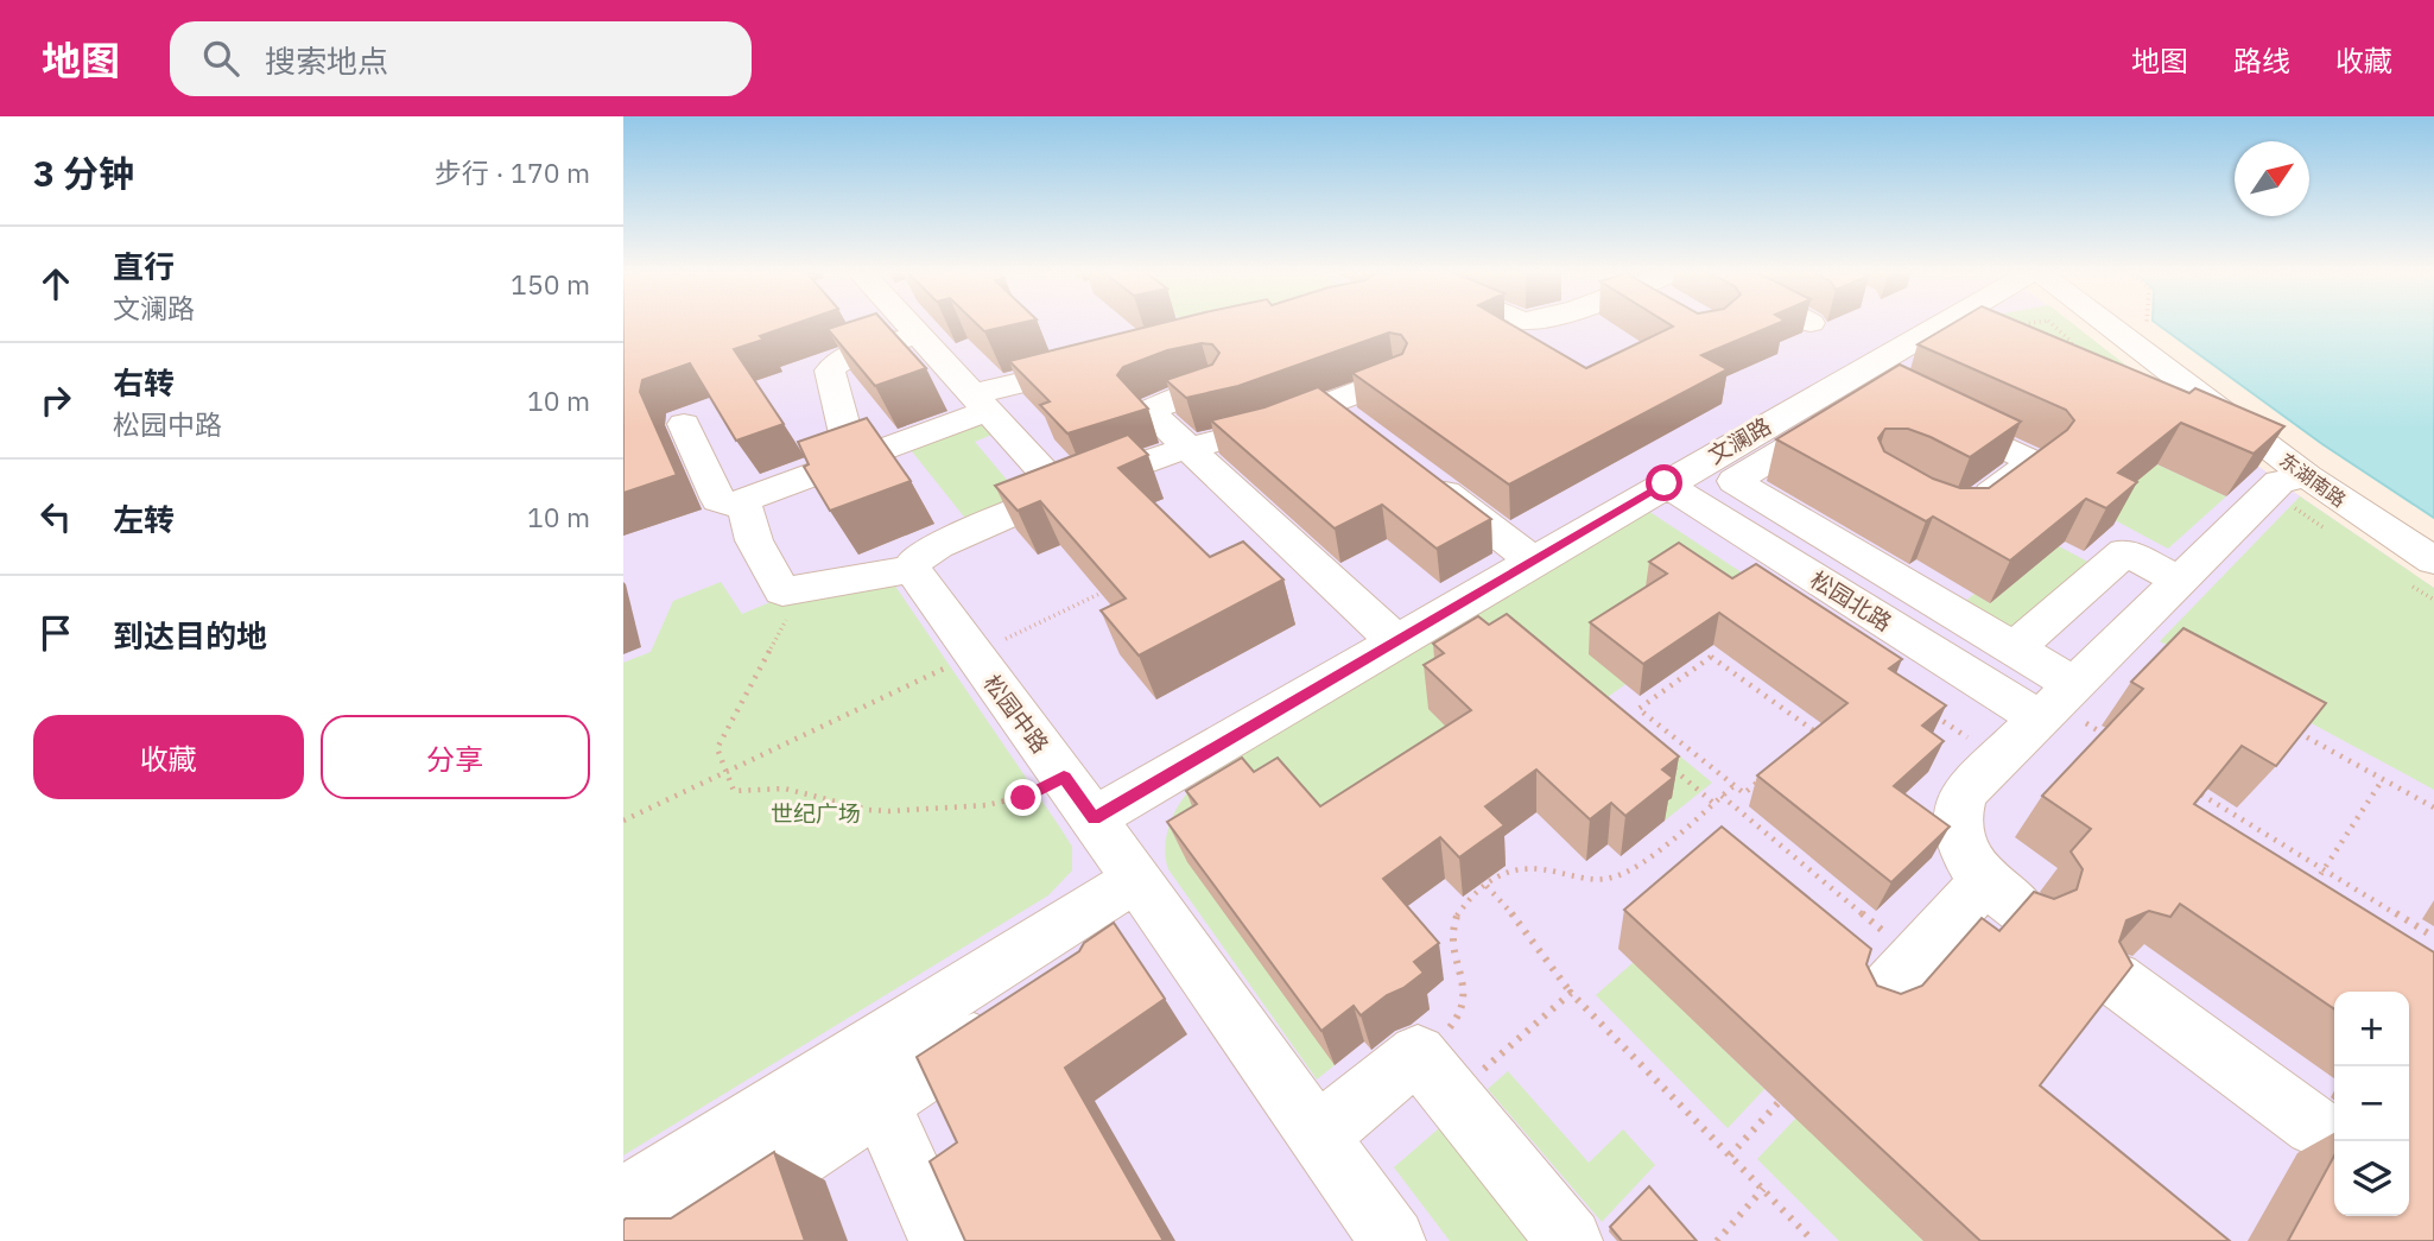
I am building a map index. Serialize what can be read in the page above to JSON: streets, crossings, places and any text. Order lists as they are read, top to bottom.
{
  "streets": {
    "street": [
      "文澜路",
      "东湖南路",
      "松园北路",
      "松园中路"
    ]
  },
  "crossings": [
    ["文澜路", "松园北路"],
    ["文澜路", "松园中路"]
  ],
  "parks": ["世纪广场"],
  "north": "top right",
  "page": {
    "header": "地图",
    "search": "搜索地点",
    "nav": ["地图", "路线", "收藏"],
    "heading": ["3 分钟", "步行 · 170 m"],
    "list": [
      ["直行", "文澜路", "150 m"],
      ["右转", "松园中路", "10 m"],
      ["左转", "10 m"],
      "到达目的地"
    ],
    "buttons": ["收藏", "分享"],
    "map_buttons": ["+", "−"]
  }
}
